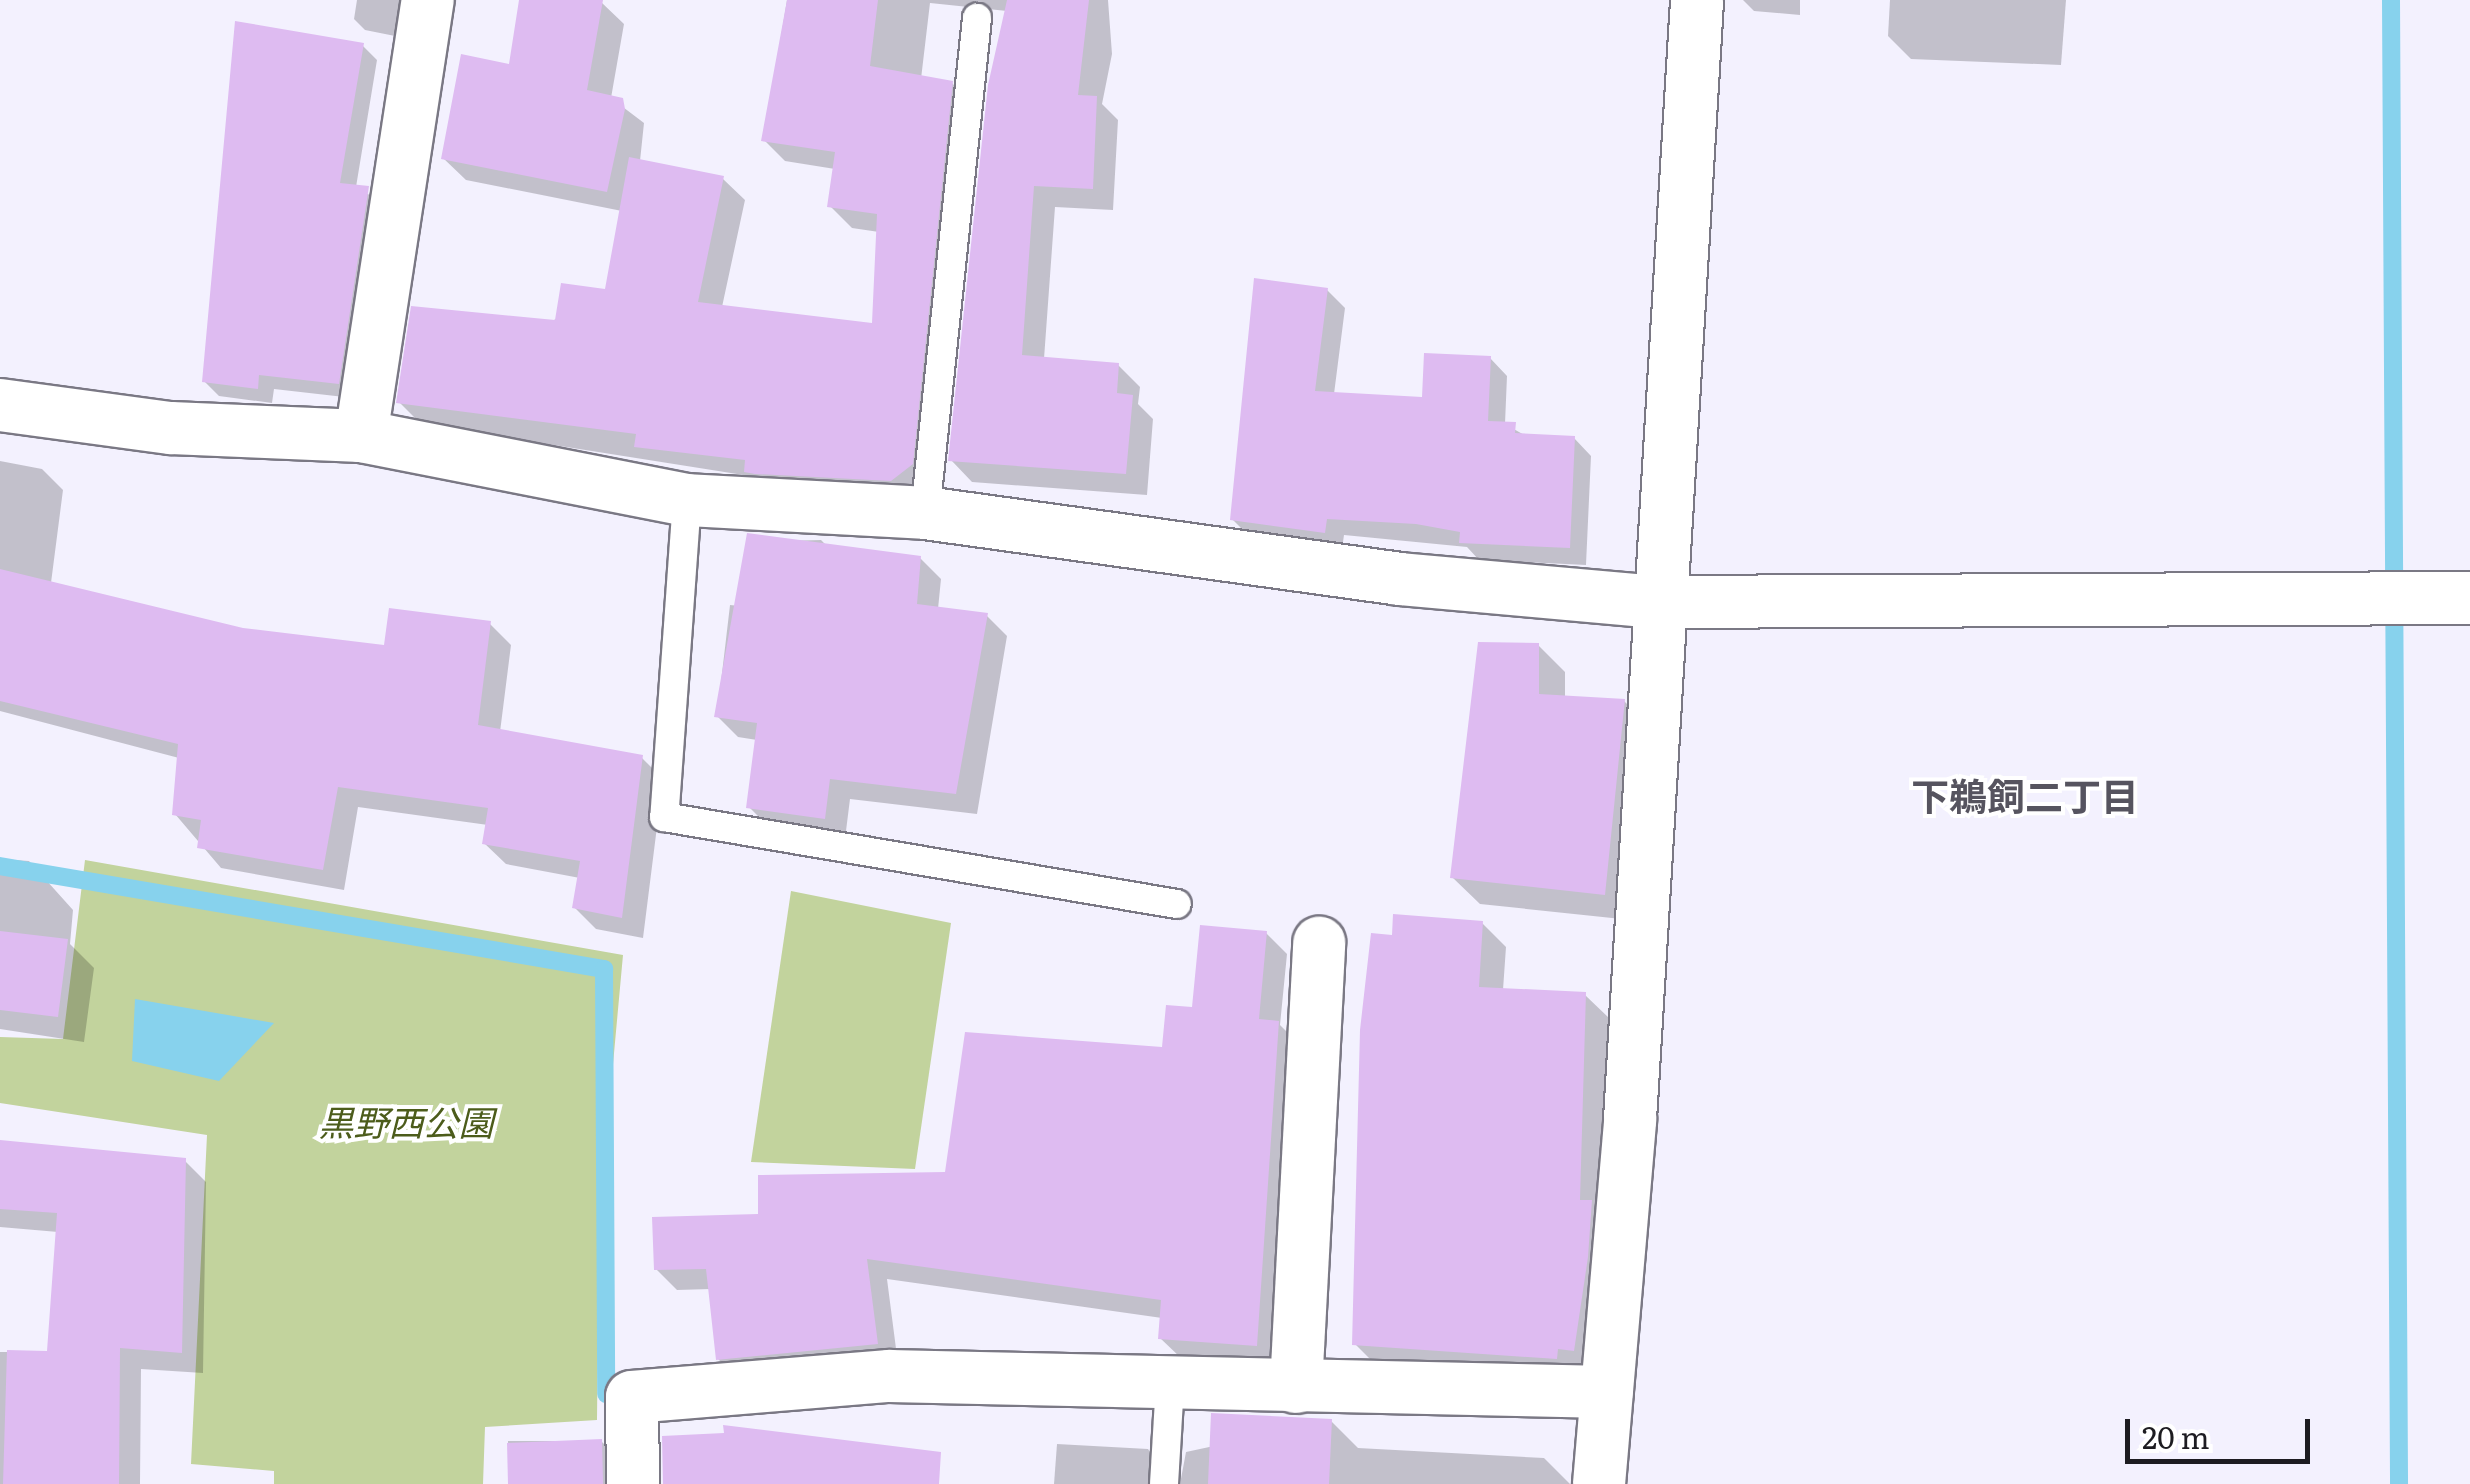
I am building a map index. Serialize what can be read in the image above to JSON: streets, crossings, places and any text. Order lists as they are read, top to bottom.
{
  "districts": ["下鵜飼二丁目"],
  "parks": ["黒野西公園"],
  "scale_bar": "20 m"
}
